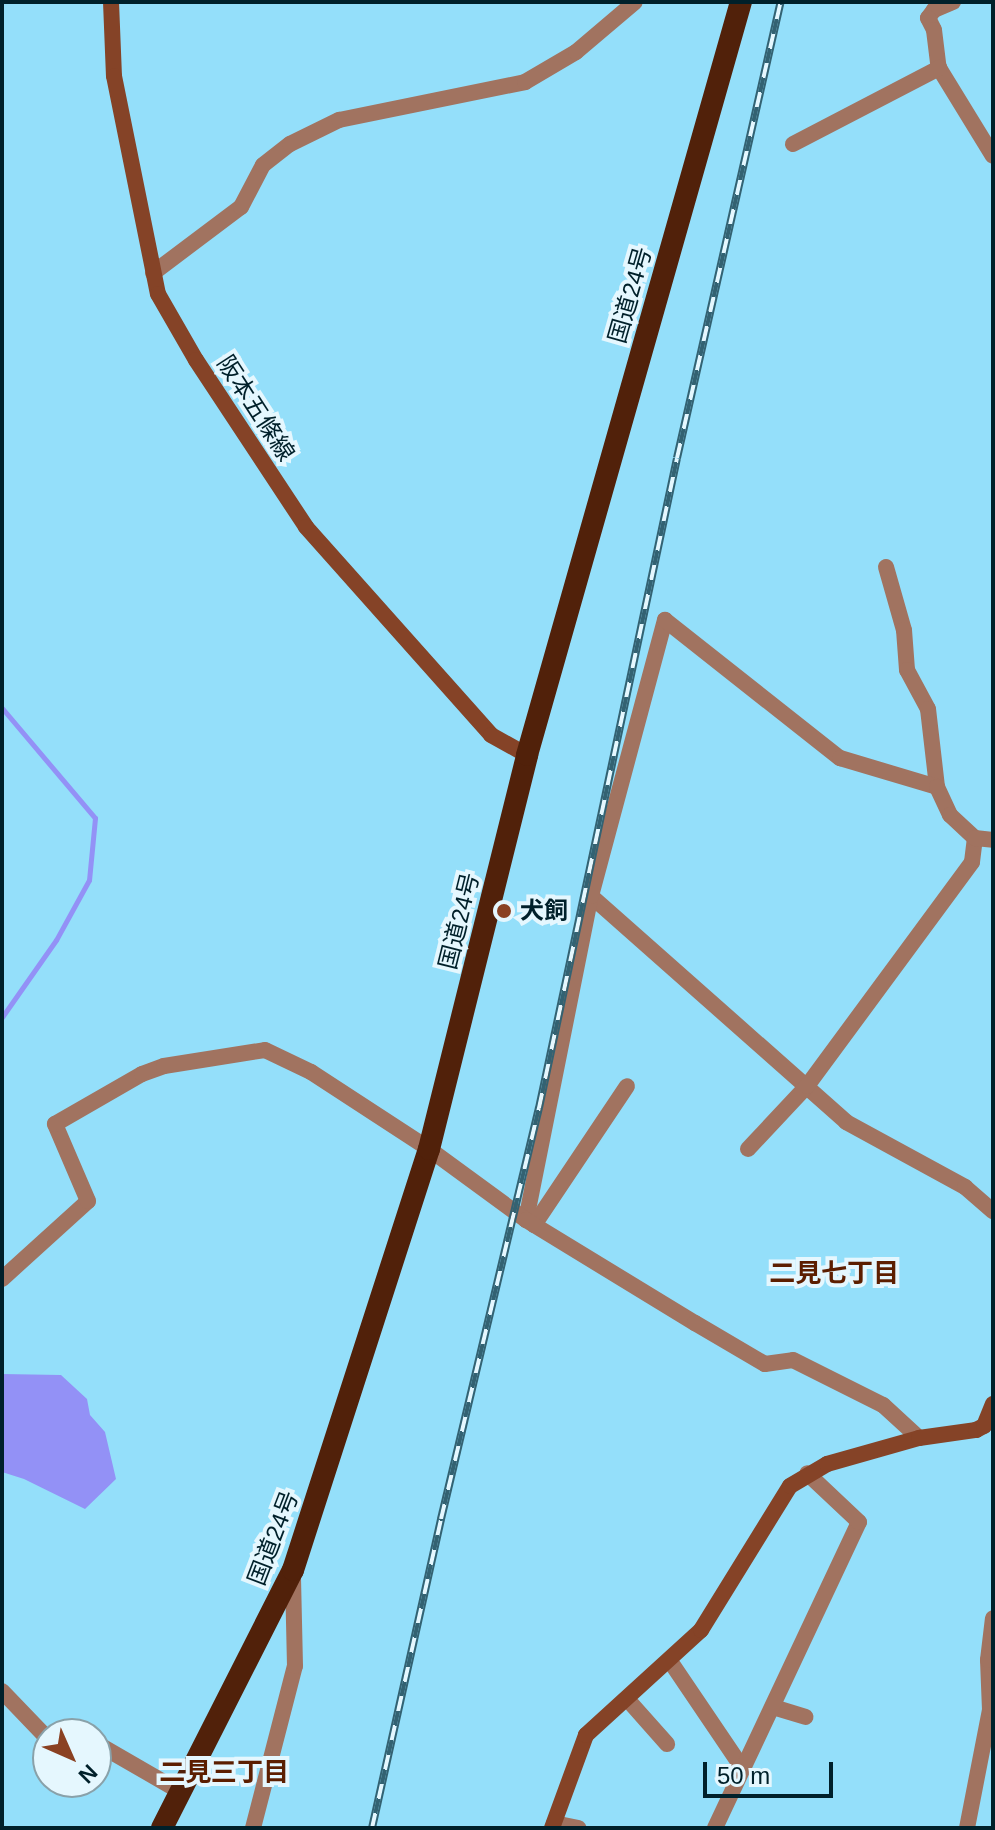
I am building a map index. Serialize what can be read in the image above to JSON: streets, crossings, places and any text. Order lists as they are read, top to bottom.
{
  "streets": {
    "highway": ["国道24号"],
    "main road": ["阪本五條線"]
  },
  "crossings": [
    ["国道24号", "阪本五條線"]
  ],
  "districts": ["二見七丁目", "二見三丁目"],
  "places": ["犬飼"],
  "scale_bar": "50 m",
  "north": "bottom right"
}
